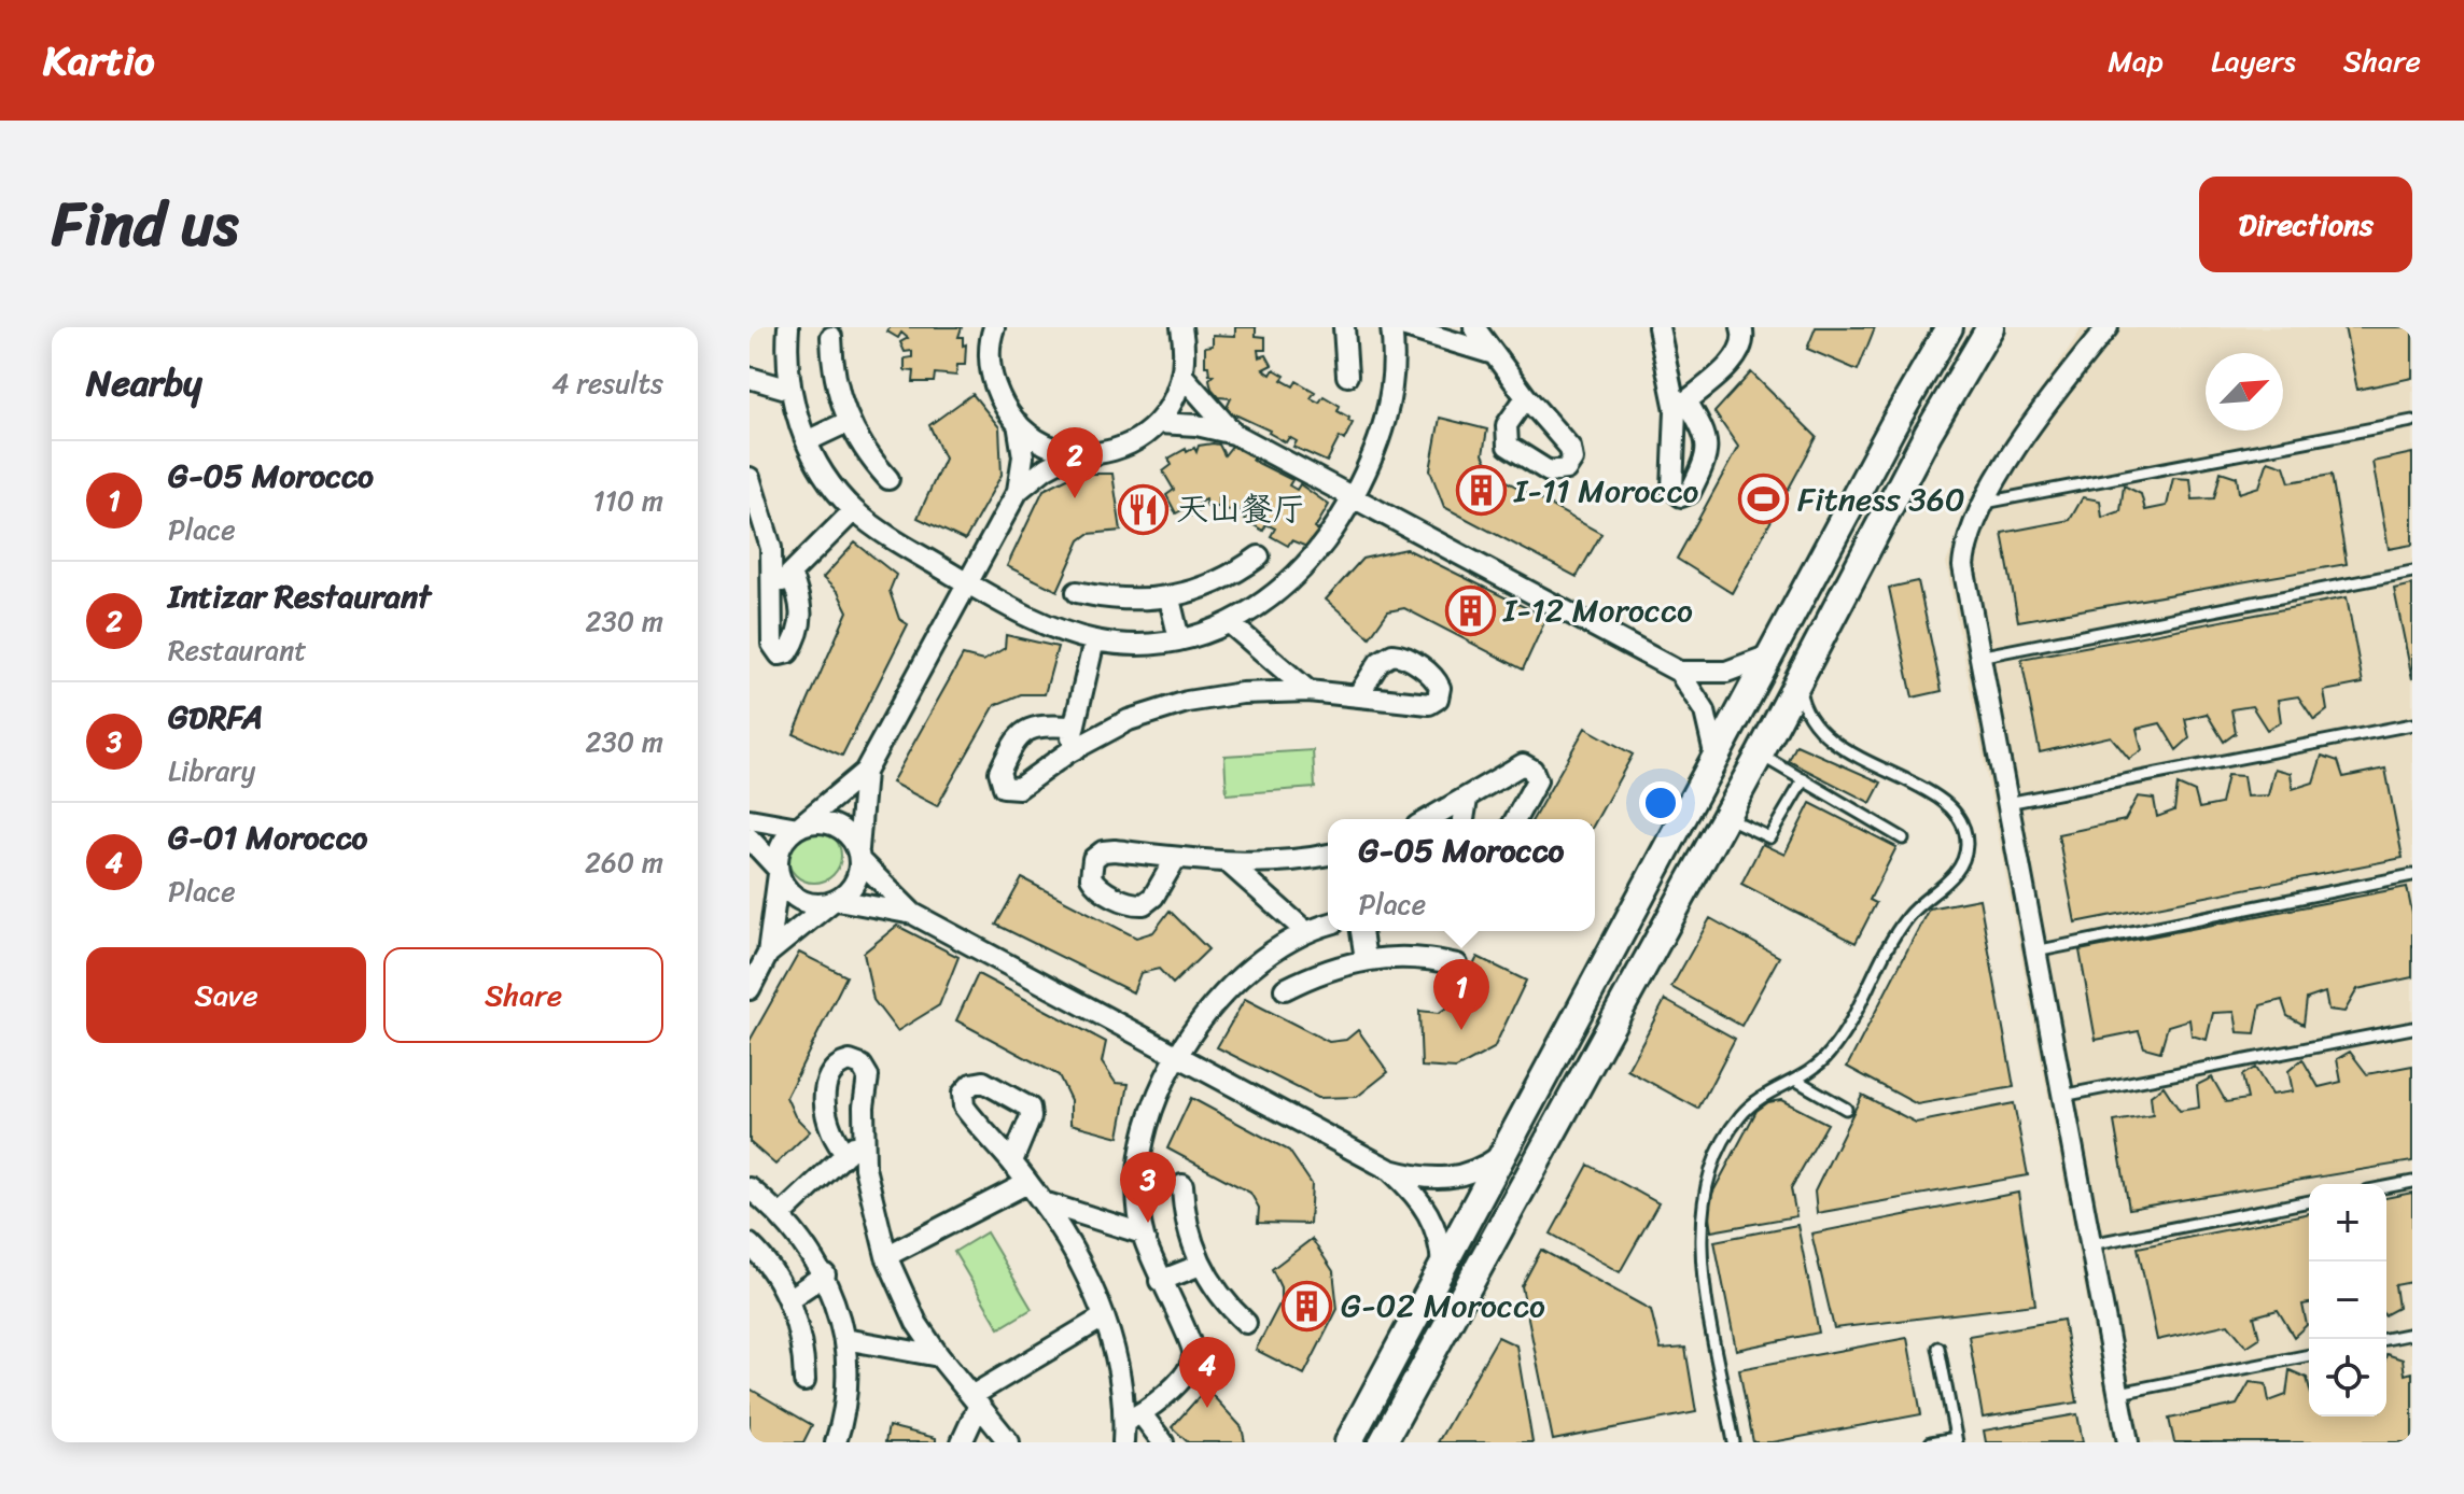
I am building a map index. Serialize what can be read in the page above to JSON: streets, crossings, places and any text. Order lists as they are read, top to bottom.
{
  "places": {
    "building": ["I-11 Morocco", "I-12 Morocco", "G-02 Morocco"],
    "sports": ["Fitness 360"],
    "restaurant": ["天山餐厅"]
  },
  "north": "top right",
  "page": {
    "header": "Kartio",
    "nav": ["Map", "Layers", "Share"],
    "title": "Find us",
    "buttons": [
      "Directions",
      ["Save", "Share"]
    ],
    "heading": ["Nearby", "4 results"],
    "pins": [
      "2",
      "1",
      "3",
      "4"
    ],
    "list": [
      {
        "mark": "1",
        "name": "G-05 Morocco",
        "note": "Place",
        "value": "110 m"
      },
      {
        "mark": "2",
        "name": "Intizar Restaurant",
        "note": "Restaurant",
        "value": "230 m"
      },
      {
        "mark": "3",
        "name": "GDRFA",
        "note": "Library",
        "value": "230 m"
      },
      {
        "mark": "4",
        "name": "G-01 Morocco",
        "note": "Place",
        "value": "260 m"
      }
    ],
    "popup": ["G-05 Morocco", "Place"],
    "map_buttons": ["+", "−"]
  }
}
